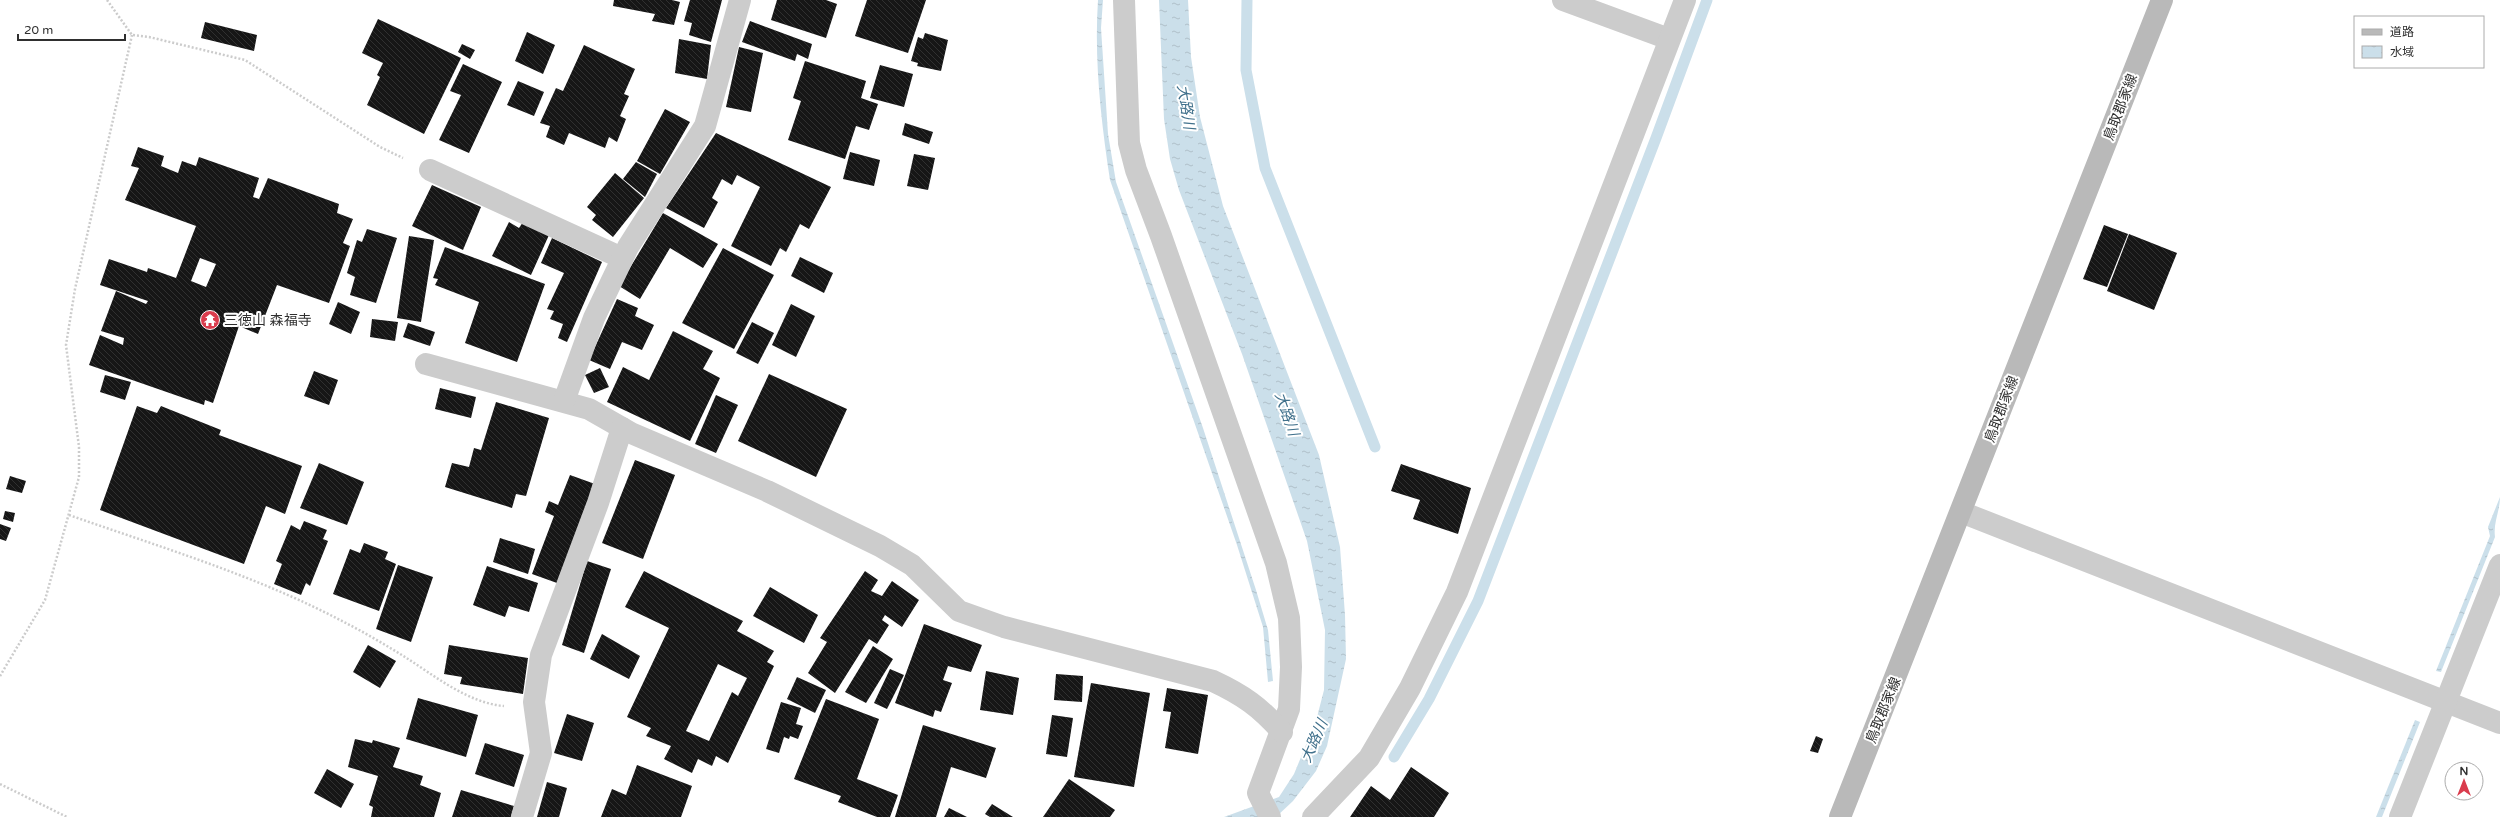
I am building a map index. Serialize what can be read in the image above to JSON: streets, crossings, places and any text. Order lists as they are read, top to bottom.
{
  "streets": {
    "main road": ["鳥取郡家線"]
  },
  "water": ["大路川"],
  "places": {
    "temple": ["三徳山 森福寺"]
  },
  "legend": ["道路", "水域"],
  "scale_bar": "20 m",
  "north": "top"
}
